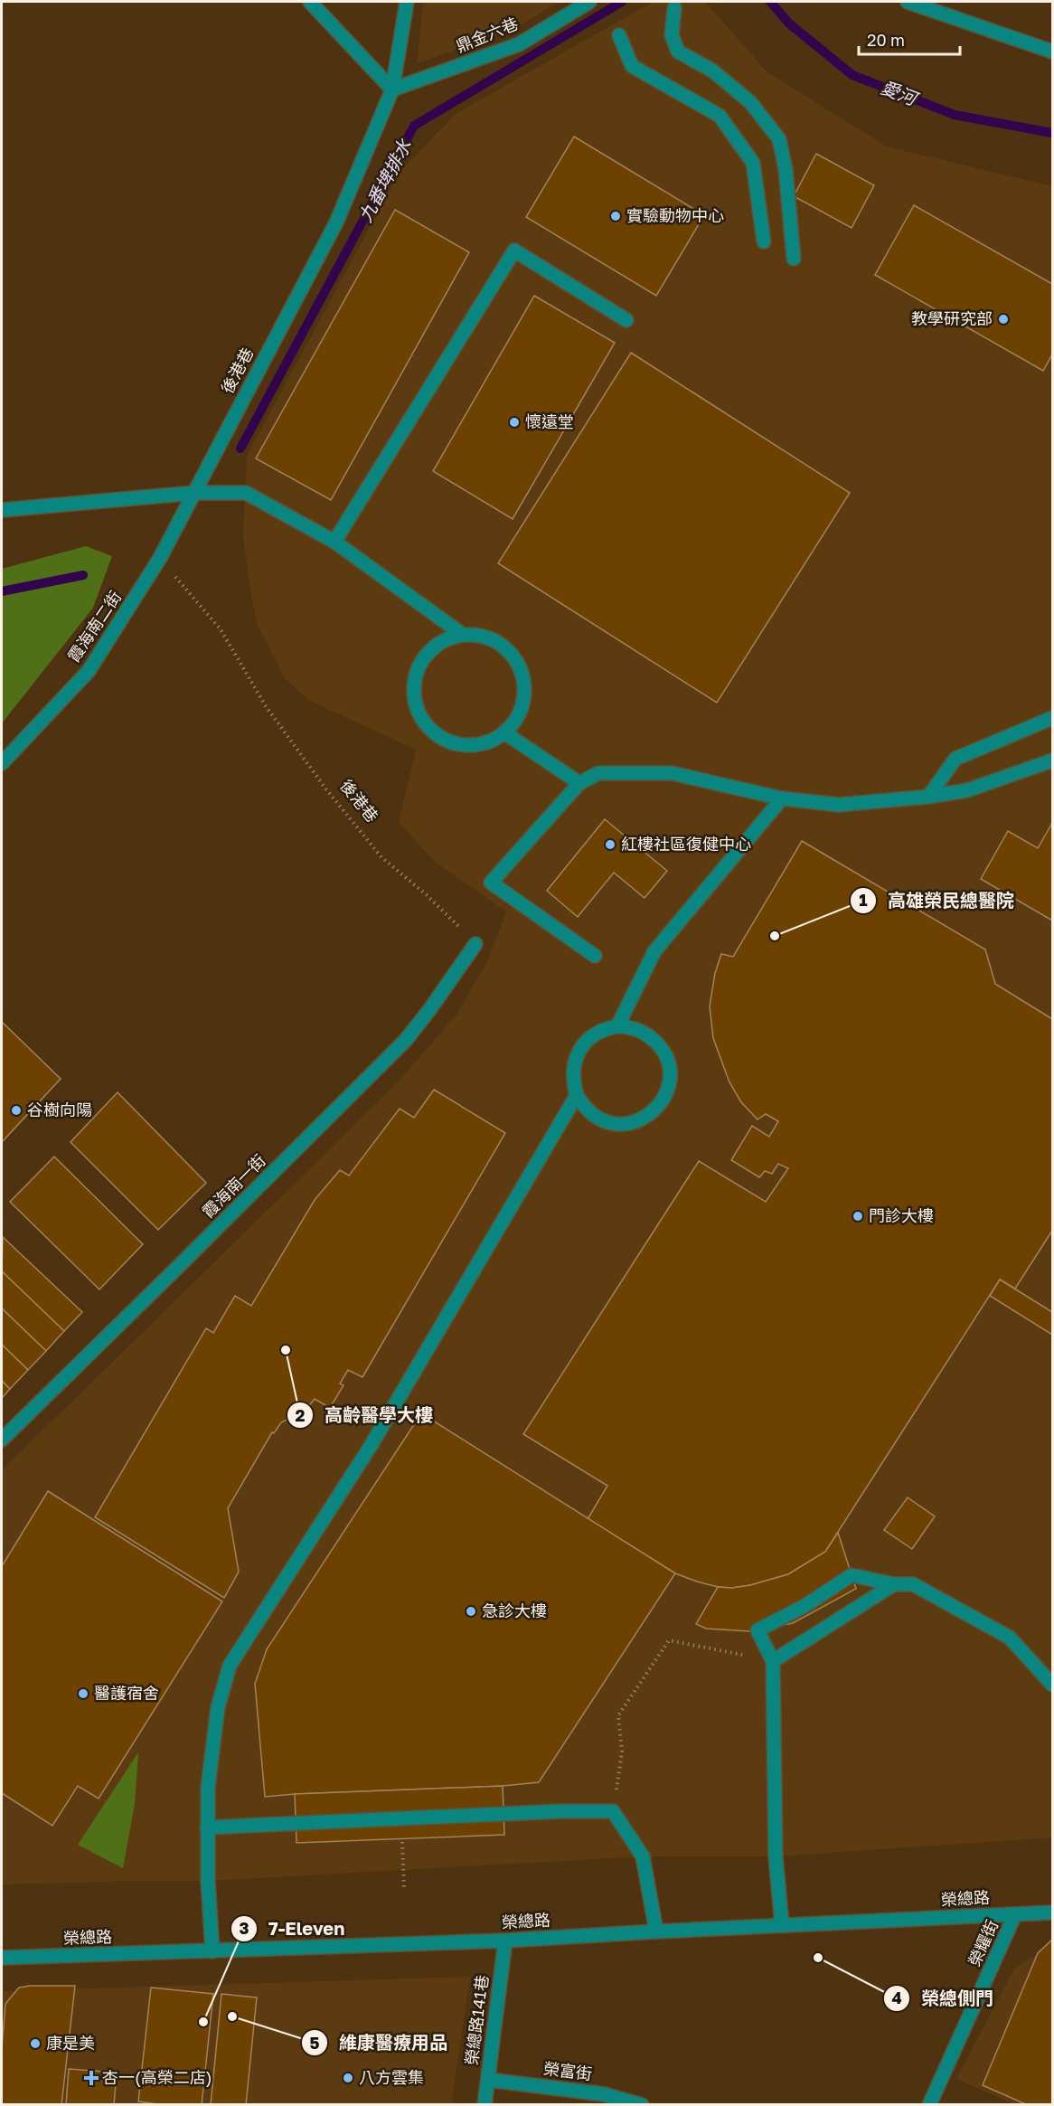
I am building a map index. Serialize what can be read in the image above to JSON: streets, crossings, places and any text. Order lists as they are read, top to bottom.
{
  "streets": {
    "street": [
      "鼎金六巷",
      "後港巷",
      "霞海南二街",
      "霞海南一街",
      "榮總路",
      "榮耀街",
      "榮總路141巷",
      "榮富街"
    ]
  },
  "crossings": [
    ["鼎金六巷", "後港巷"],
    ["後港巷", "霞海南二街"],
    ["後港巷", "霞海南一街"],
    ["榮總路", "榮耀街"],
    ["榮總路", "榮總路141巷"],
    ["榮總路141巷", "榮富街"]
  ],
  "water": ["愛河", "九番埤排水"],
  "places": {
    "other": [
      "實驗動物中心",
      "教學研究部",
      "懷遠堂",
      "紅樓社區復健中心",
      "高雄榮民總醫院",
      "谷樹向陽",
      "門診大樓",
      "高齡醫學大樓",
      "急診大樓",
      "醫護宿舍",
      "榮總側門",
      "維康醫療用品",
      "7-Eleven",
      "康是美",
      "八方雲集"
    ],
    "health": ["杏一(高榮二店)"]
  },
  "scale_bar": "20 m"
}
